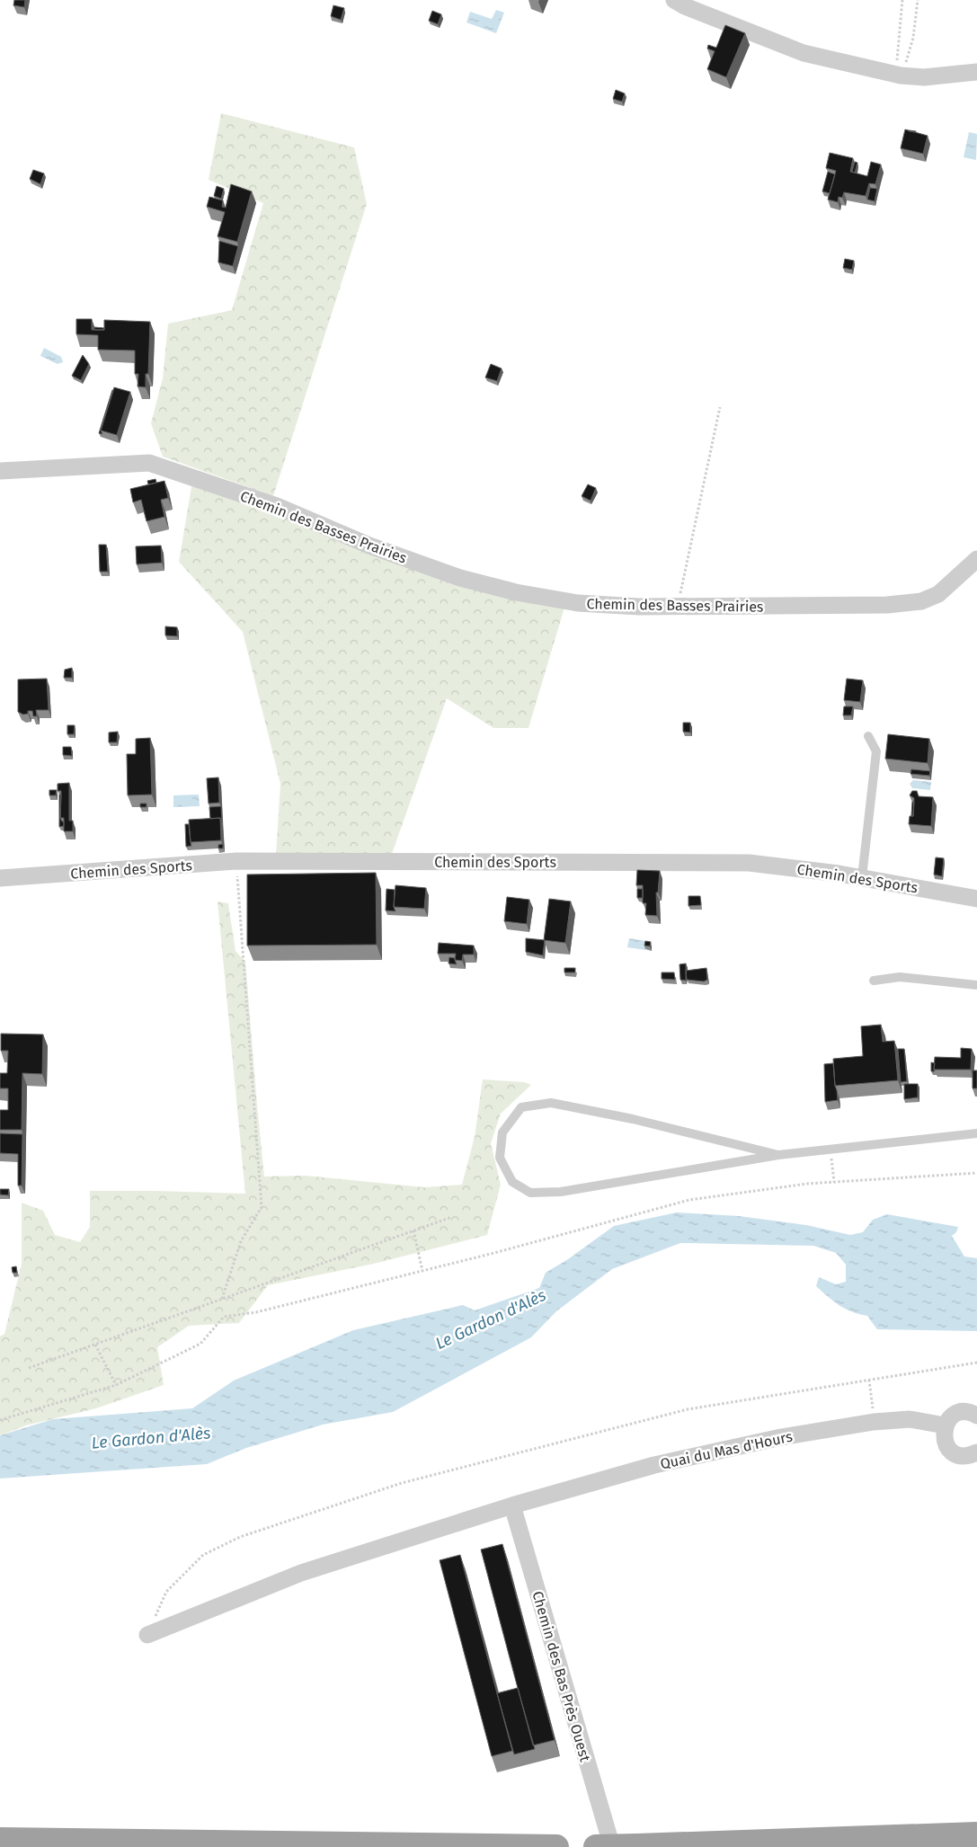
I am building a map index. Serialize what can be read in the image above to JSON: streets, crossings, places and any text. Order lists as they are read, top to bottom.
{
  "streets": {
    "street": [
      "Chemin des Basses Prairies",
      "Chemin des Sports",
      "Quai du Mas d'Hours",
      "Chemin des Bas Près Ouest"
    ]
  },
  "crossings": [
    ["Quai du Mas d'Hours", "Chemin des Bas Près Ouest"]
  ],
  "water": ["Le Gardon d'Alès"]
}
